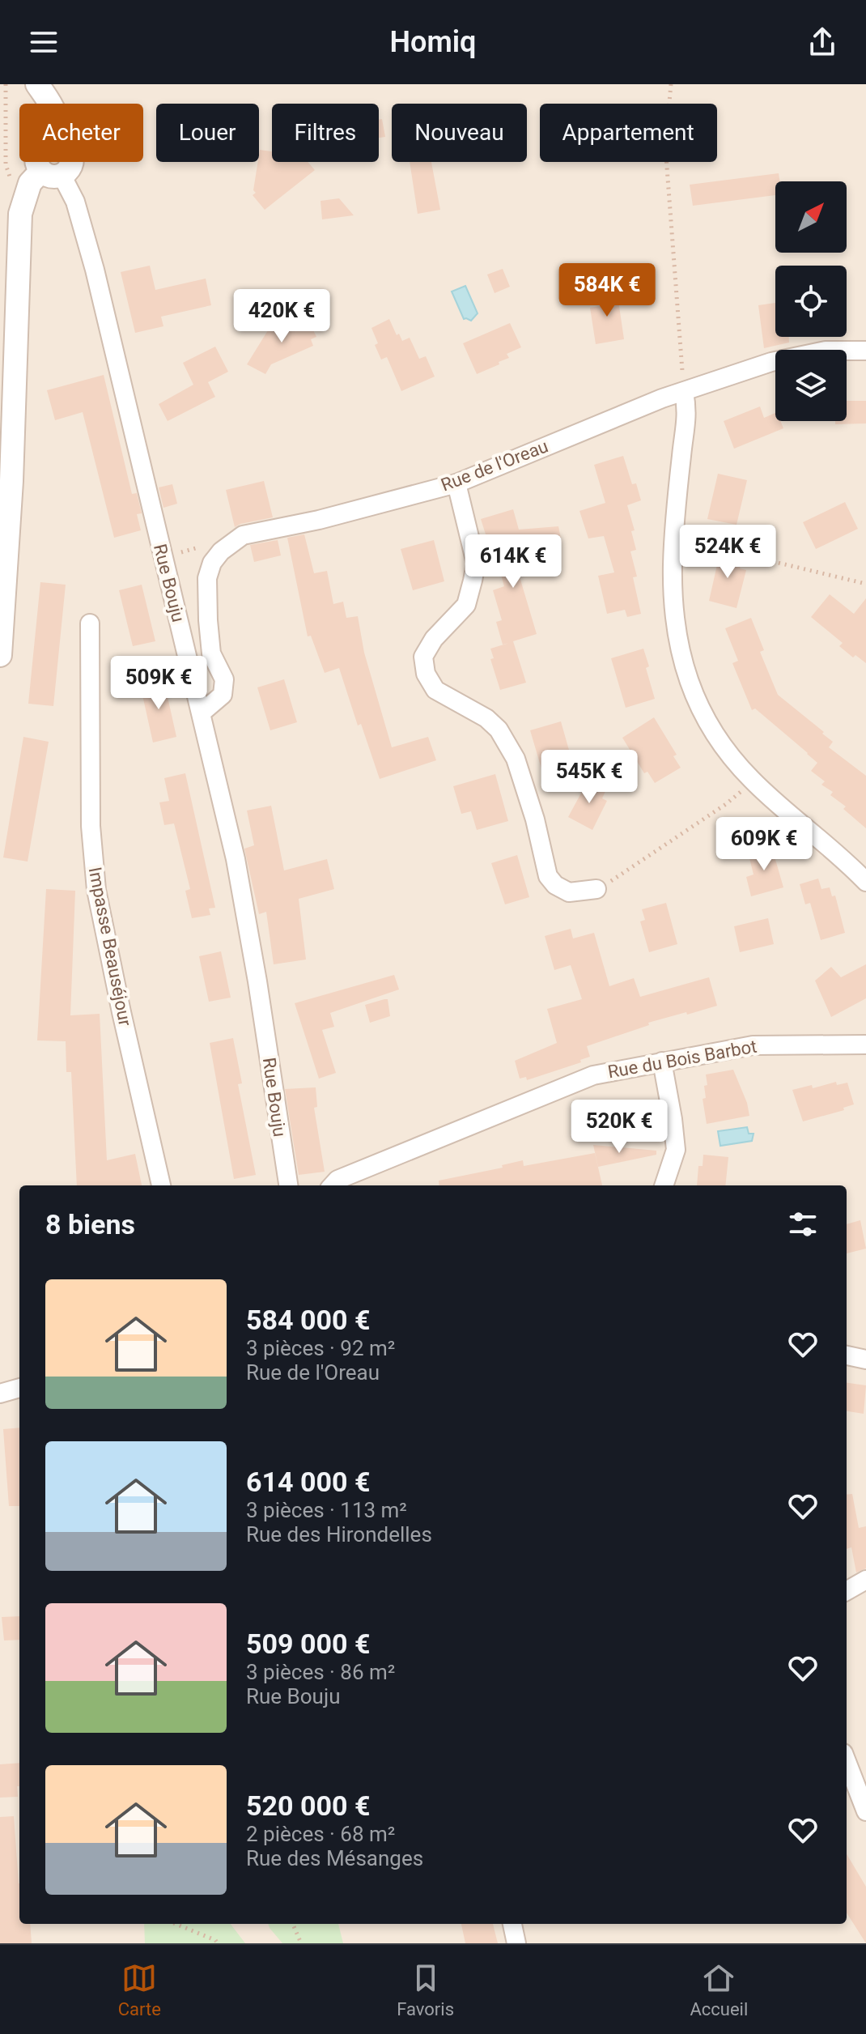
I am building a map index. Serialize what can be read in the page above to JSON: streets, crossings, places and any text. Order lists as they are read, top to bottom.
{
  "streets": {
    "street": [
      "Rue de l'Oreau",
      "Rue Bouju",
      "Impasse Beauséjour",
      "Rue du Bois Barbot"
    ]
  },
  "crossings": [
    ["Rue de l'Oreau", "Rue Bouju"]
  ],
  "north": "top right",
  "page": {
    "header": "Homiq",
    "chip": [
      "Acheter",
      "Louer",
      "Filtres",
      "Nouveau",
      "Appartement"
    ],
    "price": [
      "584K €",
      "420K €",
      "524K €",
      "614K €",
      "509K €",
      "545K €",
      "609K €",
      "520K €"
    ],
    "heading": "8 biens",
    "list": [
      {
        "name": "584 000 €",
        "note": "3 pièces · 92 m² · Rue de l'Oreau"
      },
      {
        "name": "614 000 €",
        "note": "3 pièces · 113 m² · Rue des Hirondelles"
      },
      {
        "name": "509 000 €",
        "note": "3 pièces · 86 m² · Rue Bouju"
      },
      {
        "name": "520 000 €",
        "note": "2 pièces · 68 m² · Rue des Mésanges"
      }
    ],
    "tabs": ["Carte", "Favoris", "Accueil"]
  }
}
